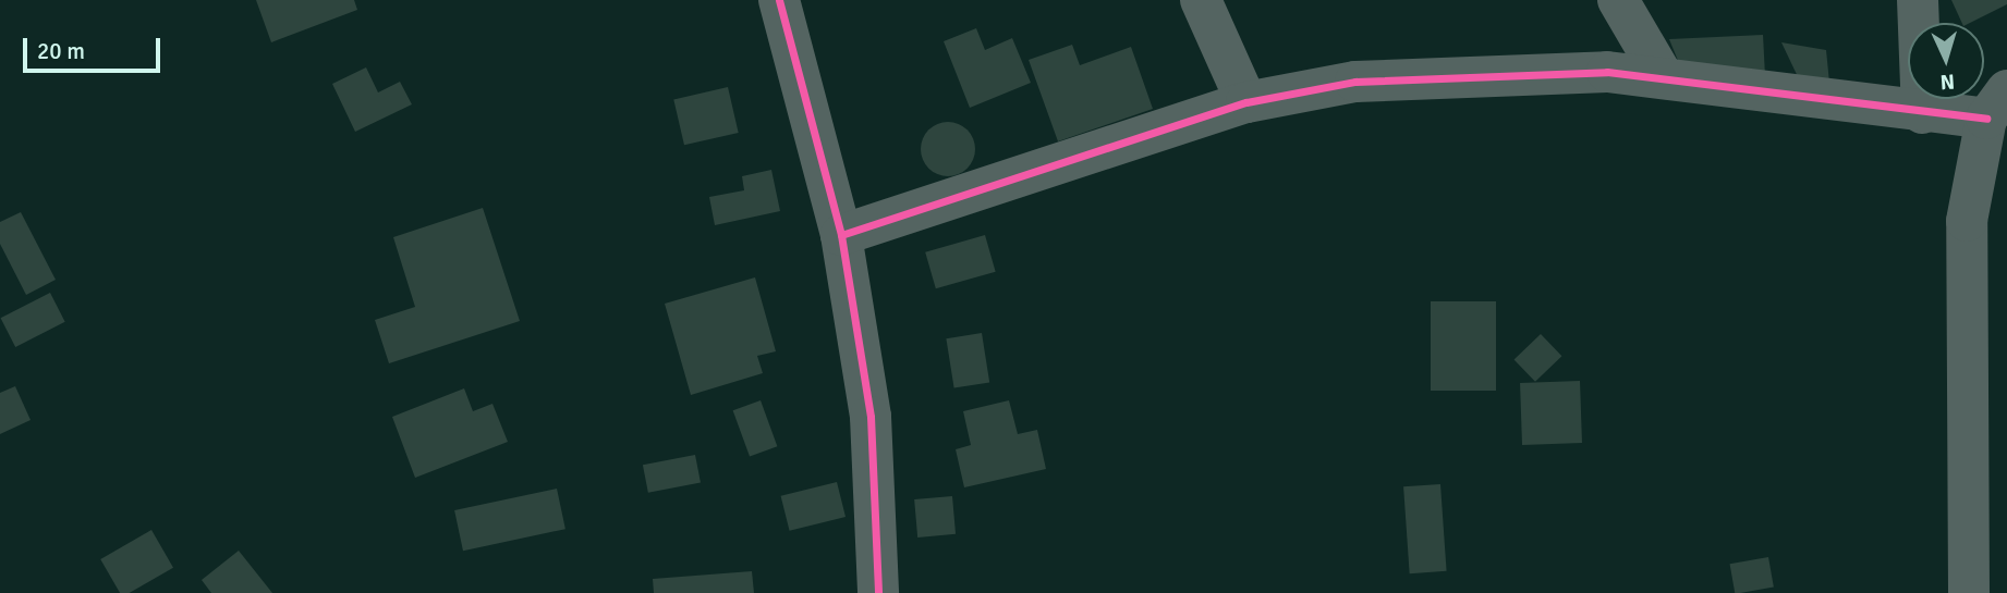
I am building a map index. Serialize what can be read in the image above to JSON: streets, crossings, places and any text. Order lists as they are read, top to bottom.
{
  "scale_bar": "20 m",
  "north": "bottom"
}
